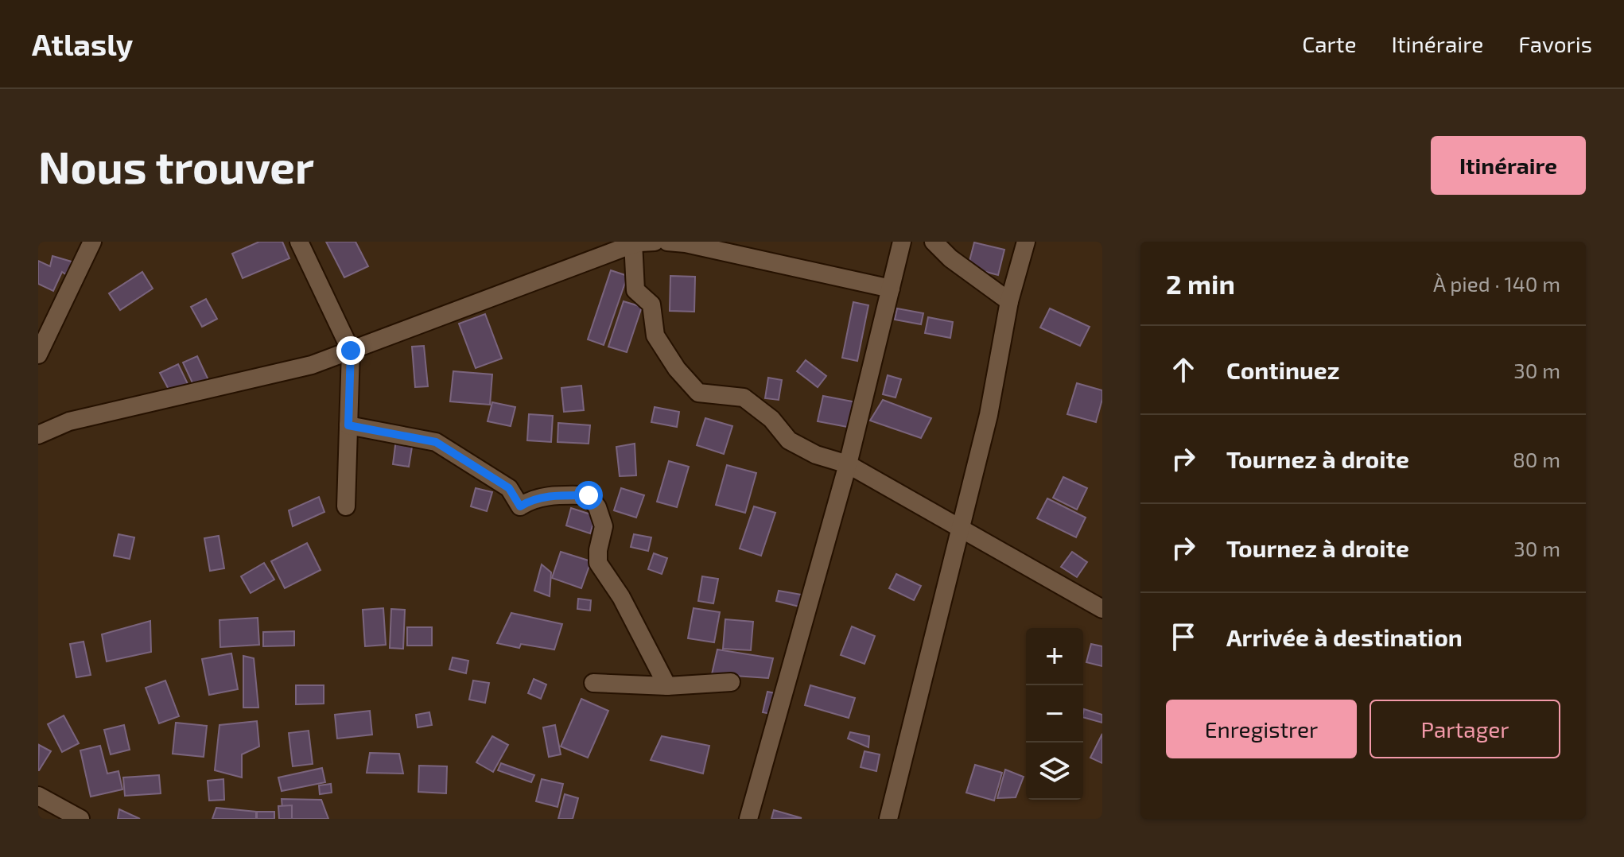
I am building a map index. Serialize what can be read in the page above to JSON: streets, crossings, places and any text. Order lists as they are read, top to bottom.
{
  "page": {
    "header": "Atlasly",
    "nav": ["Carte", "Itinéraire", "Favoris"],
    "buttons": [
      "Itinéraire",
      ["Enregistrer", "Partager"]
    ],
    "title": "Nous trouver",
    "heading": ["2 min", "À pied · 140 m"],
    "list": [
      ["Continuez", "30 m"],
      ["Tournez à droite", "80 m"],
      ["Tournez à droite", "30 m"],
      "Arrivée à destination"
    ],
    "map_buttons": ["+", "−"]
  }
}
